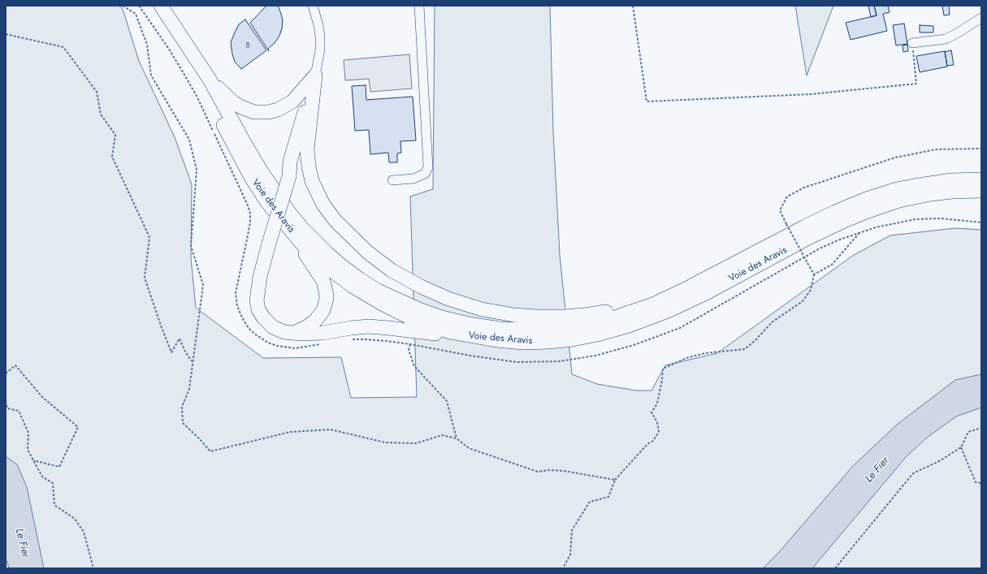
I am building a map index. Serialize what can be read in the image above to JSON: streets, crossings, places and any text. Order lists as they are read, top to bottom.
{
  "streets": {
    "highway": ["Voie des Aravis"]
  },
  "water": ["Le Fier"],
  "house_numbers": ["8"]
}
